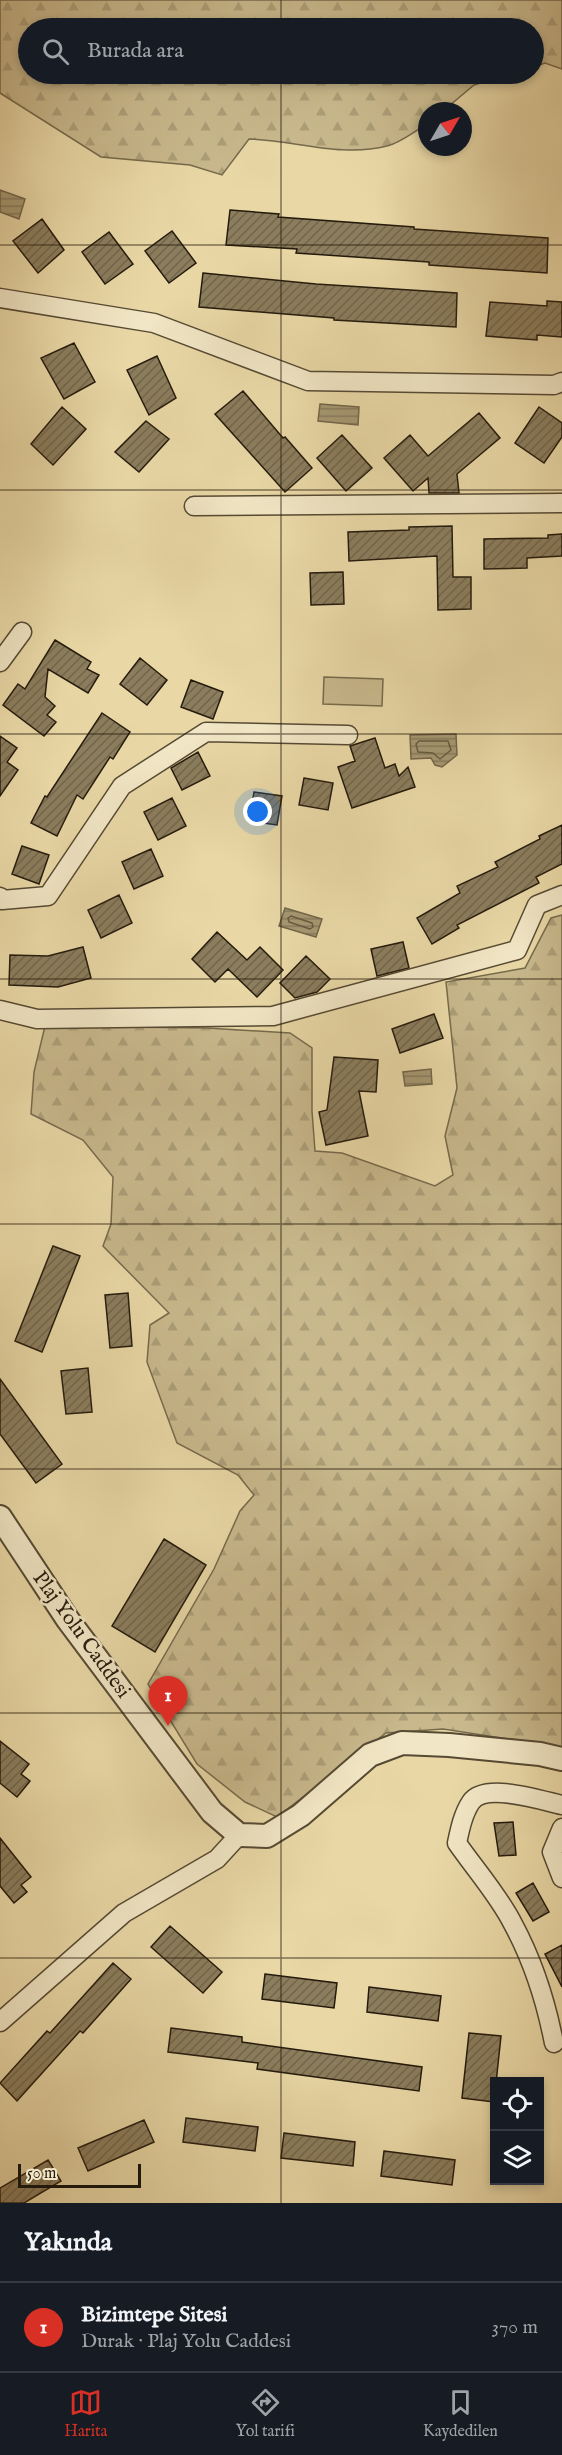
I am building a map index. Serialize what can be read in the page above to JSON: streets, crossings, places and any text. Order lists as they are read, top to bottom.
{
  "streets": {
    "street": ["Plaj Yolu Caddesi"]
  },
  "scale_bar": "50 m",
  "north": "top right",
  "page": {
    "search": "Burada ara",
    "pins": "1",
    "scale": "50 m",
    "heading": "Yakında",
    "list": [
      {
        "mark": "1",
        "name": "Bizimtepe Sitesi",
        "note": "Durak · Plaj Yolu Caddesi",
        "value": "370 m"
      }
    ],
    "nav": ["Harita", "Yol tarifi", "Kaydedilen"]
  }
}
